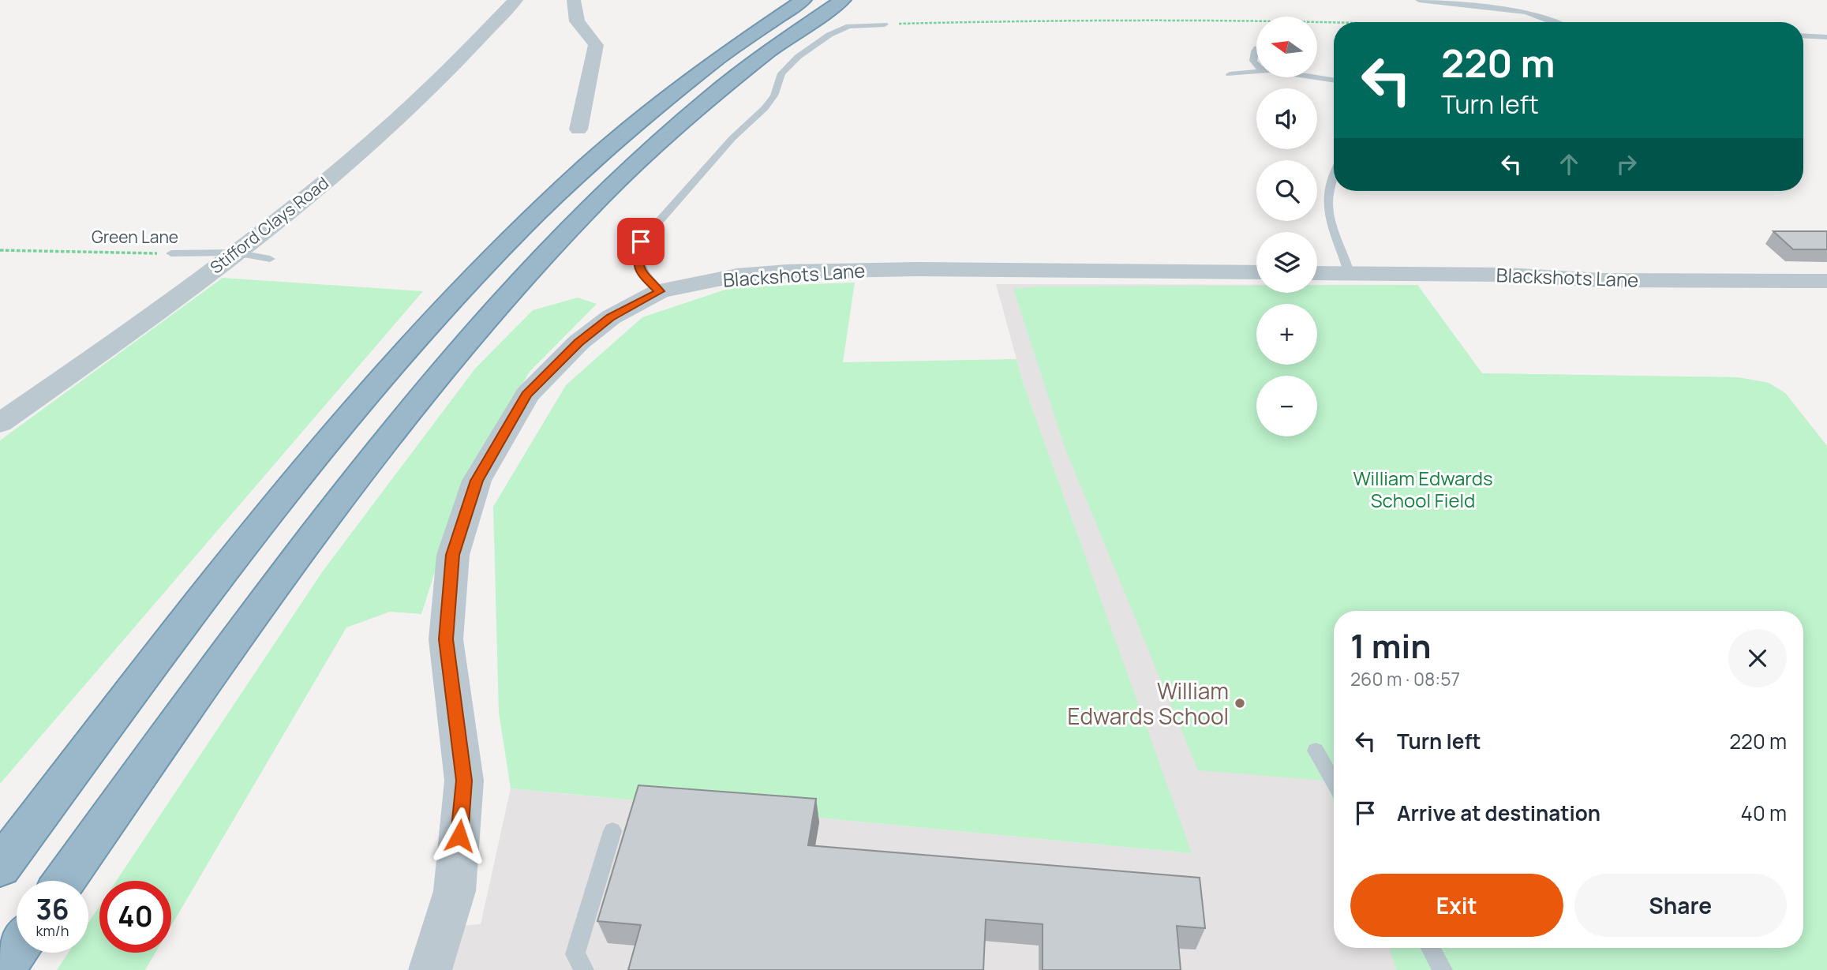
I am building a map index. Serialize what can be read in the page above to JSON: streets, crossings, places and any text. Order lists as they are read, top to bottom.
{
  "streets": {
    "street": ["Stifford Clays Road", "Blackshots Lane"],
    "lane": ["Green Lane"]
  },
  "crossings": [
    ["Stifford Clays Road", "Green Lane"]
  ],
  "parks": ["William Edwards School Field"],
  "places": ["William Edwards School"],
  "north": "left",
  "page": {
    "map_buttons": ["+", "−"],
    "turn": ["220 m", "Turn left"],
    "heading": ["1 min", "260 m · 08:57"],
    "list": [
      {
        "name": "Turn left",
        "value": "220 m"
      },
      {
        "name": "Arrive at destination",
        "value": "40 m"
      }
    ],
    "buttons": ["Exit", "Share"],
    "speed": "36 km/h",
    "limit": "40"
  }
}
